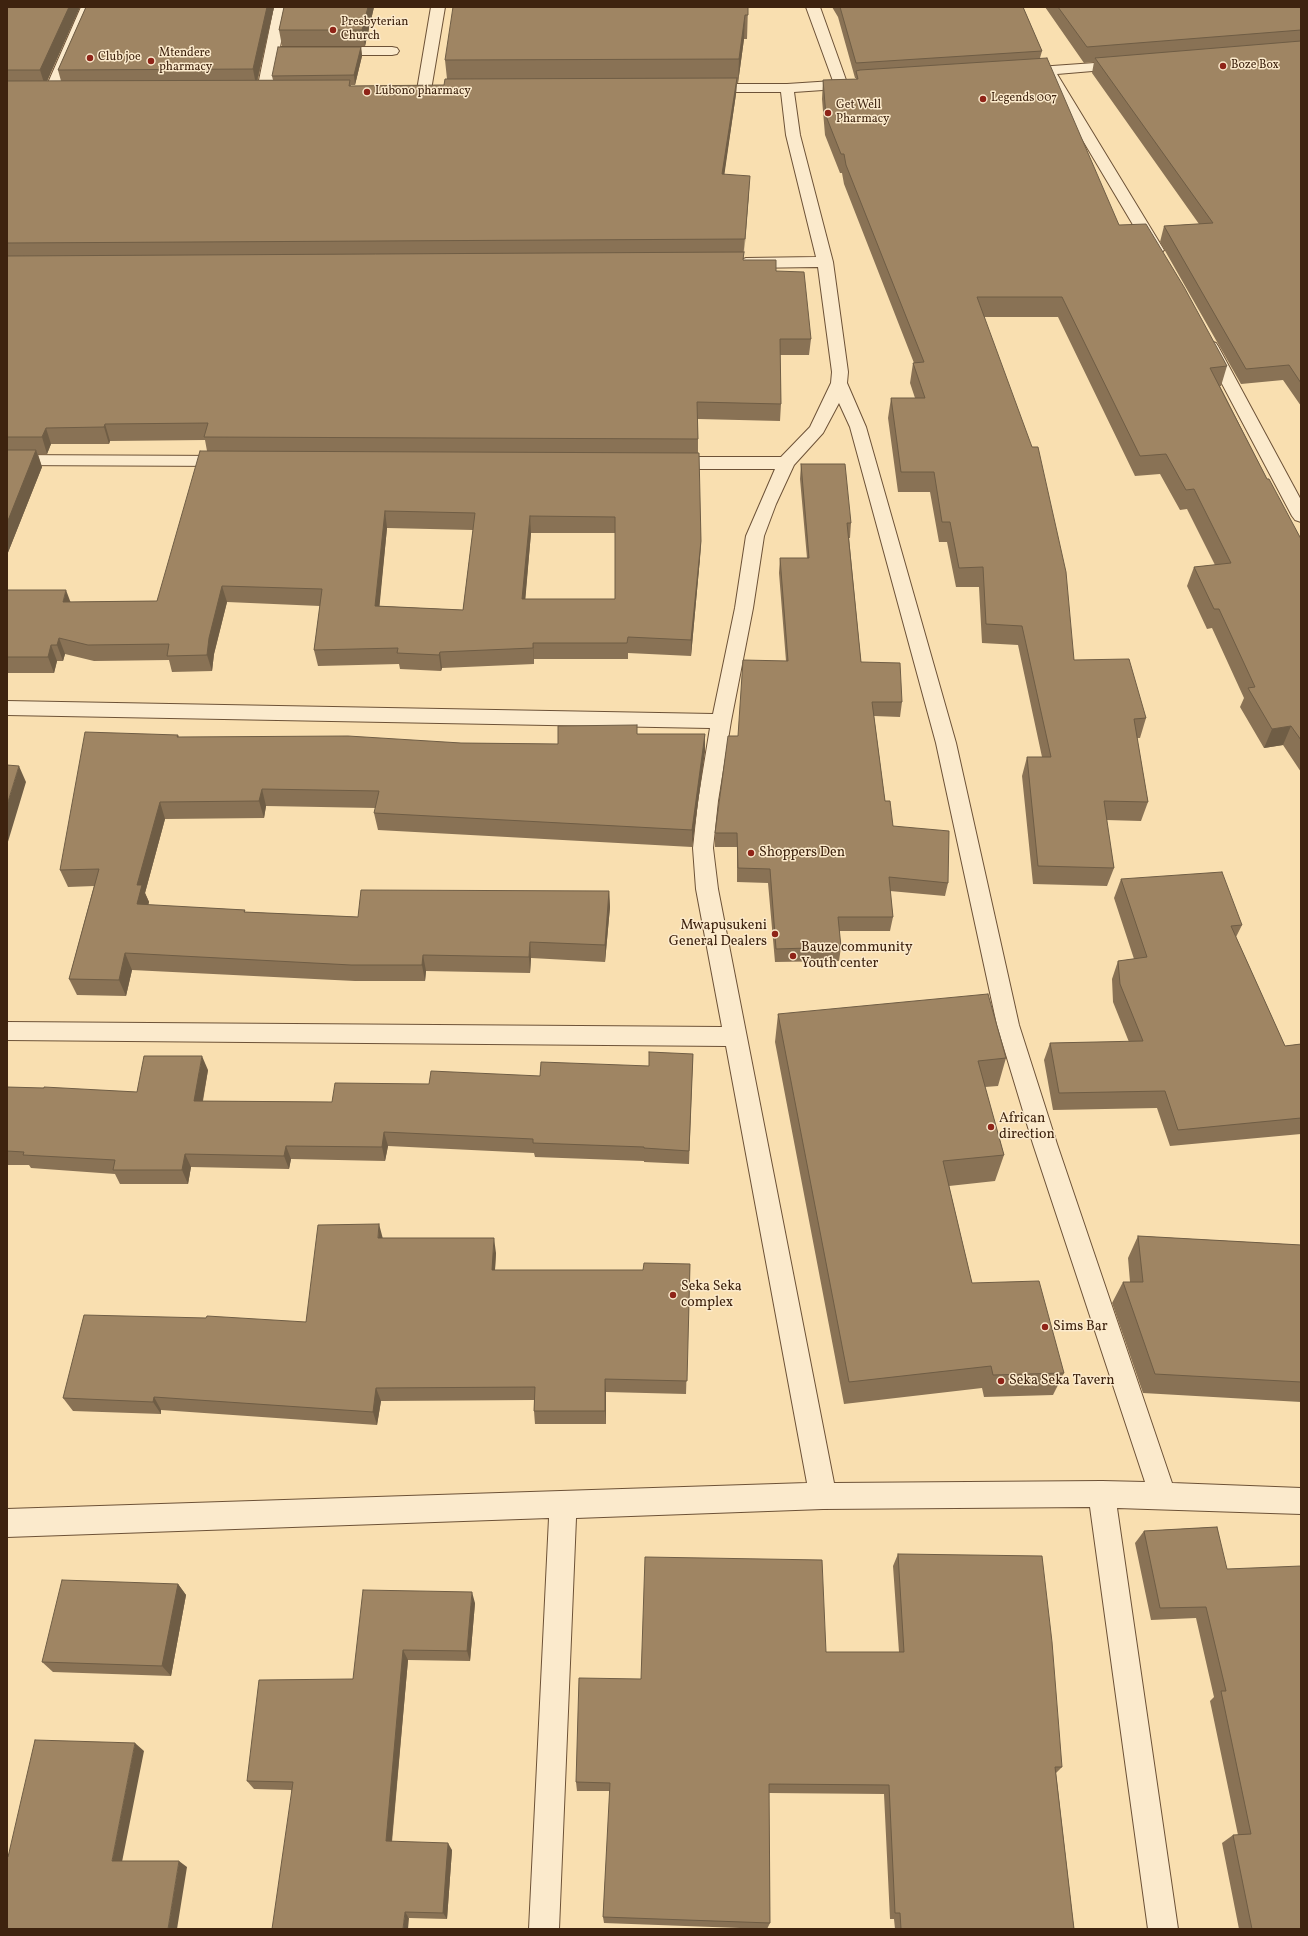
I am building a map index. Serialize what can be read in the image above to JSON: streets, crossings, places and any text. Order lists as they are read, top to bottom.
{
  "places": [
    "Presbyterian Church",
    "Club joe",
    "Mtendere pharmacy",
    "Boze Box",
    "Lubono pharmacy",
    "Legends 007",
    "Get Well Pharmacy",
    "Shoppers Den",
    "Mwapusukeni General Dealers",
    "Bauze community Youth center",
    "African direction",
    "Seka Seka complex",
    "Sims Bar",
    "Seka Seka Tavern"
  ]
}
